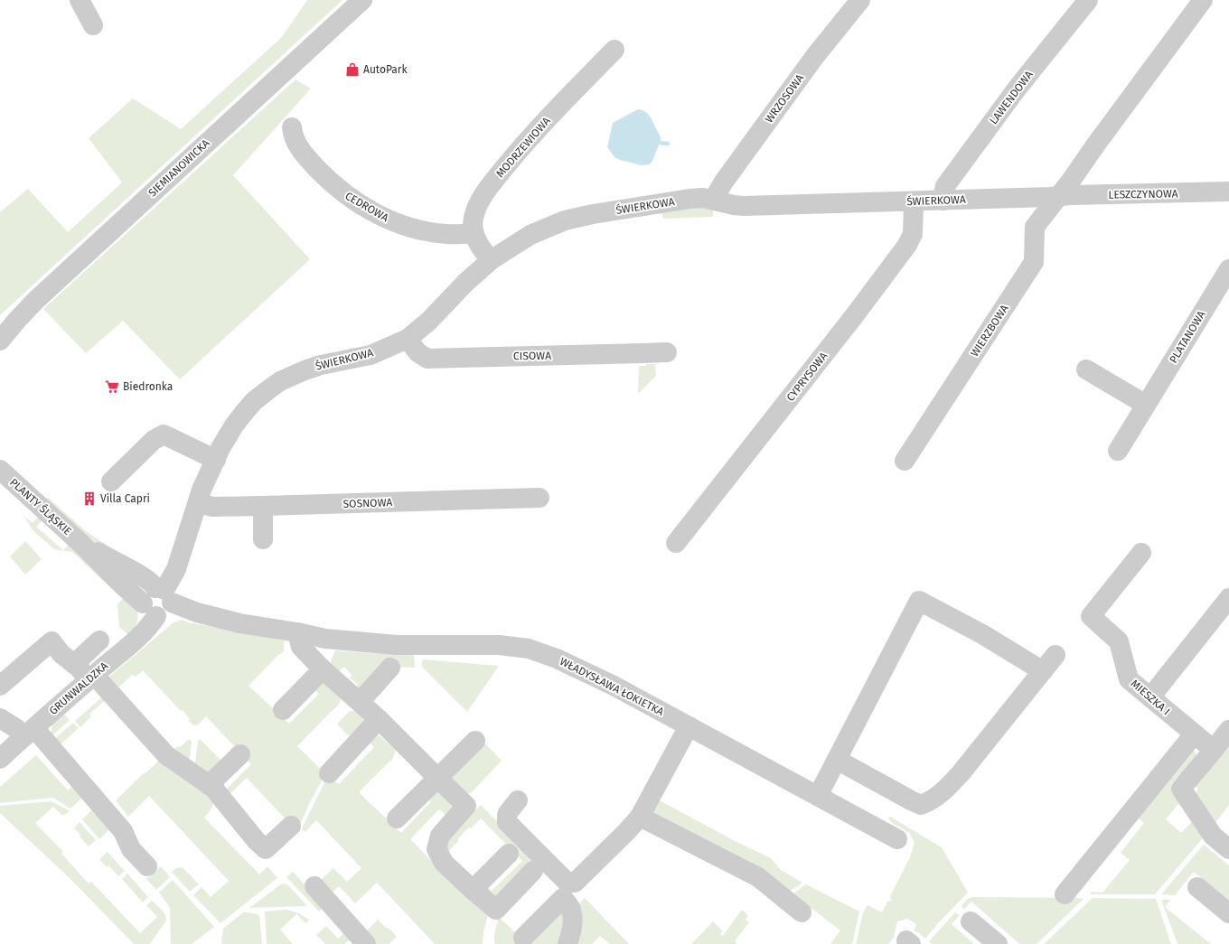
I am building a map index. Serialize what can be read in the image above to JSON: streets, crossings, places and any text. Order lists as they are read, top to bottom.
{
  "streets": {
    "street": [
      "LAWENDOWA",
      "WRZOSOWA",
      "MODRZEWIOWA",
      "SIEMIANOWICKA",
      "LESZCZYNOWA",
      "ŚWIERKOWA",
      "CEDROWA",
      "WIERZBOWA",
      "PLATANOWA",
      "CISOWA",
      "CYPRYSOWA",
      "SOSNOWA",
      "PLANTY ŚLĄSKIE",
      "WŁADYSŁAWA ŁOKIETKA",
      "GRUNWALDZKA",
      "MIESZKA I"
    ]
  },
  "crossings": [
    ["LAWENDOWA", "ŚWIERKOWA"],
    ["WRZOSOWA", "ŚWIERKOWA"],
    ["MODRZEWIOWA", "CEDROWA"],
    ["LESZCZYNOWA", "ŚWIERKOWA"],
    ["LESZCZYNOWA", "WIERZBOWA"],
    ["ŚWIERKOWA", "WIERZBOWA"],
    ["ŚWIERKOWA", "CISOWA"],
    ["ŚWIERKOWA", "CYPRYSOWA"],
    ["ŚWIERKOWA", "SOSNOWA"],
    ["ŚWIERKOWA", "WŁADYSŁAWA ŁOKIETKA"],
    ["ŚWIERKOWA", "GRUNWALDZKA"],
    ["WŁADYSŁAWA ŁOKIETKA", "GRUNWALDZKA"]
  ],
  "places": {
    "shop": ["AutoPark"],
    "supermarket": ["Biedronka"],
    "building": ["Villa Capri"]
  }
}
